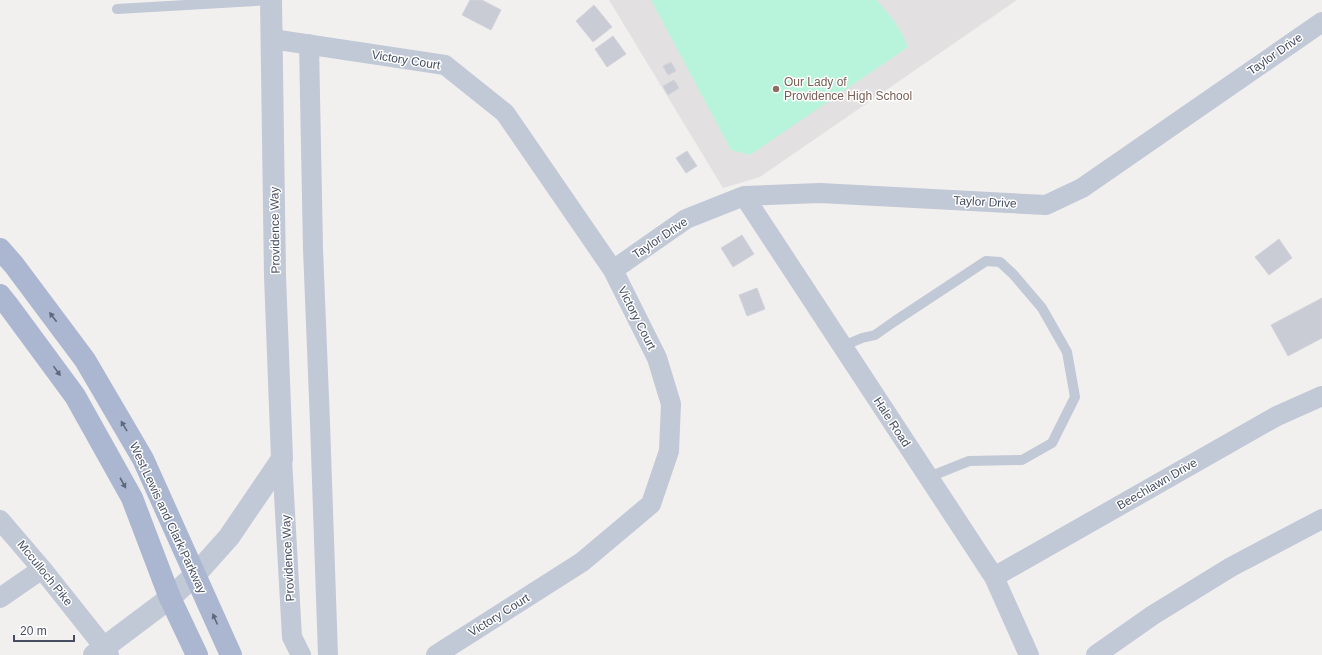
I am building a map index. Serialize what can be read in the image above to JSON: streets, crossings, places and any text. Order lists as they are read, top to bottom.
{
  "streets": {
    "main road": ["West Lewis and Clark Parkway"],
    "street": [
      "Taylor Drive",
      "Victory Court",
      "Providence Way",
      "Hale Road",
      "Beechlawn Drive",
      "Mcculloch Pike"
    ]
  },
  "crossings": [
    ["Taylor Drive", "Victory Court"],
    ["Taylor Drive", "Hale Road"],
    ["Victory Court", "Providence Way"],
    ["Hale Road", "Beechlawn Drive"]
  ],
  "places": ["Our Lady of Providence High School"],
  "scale_bar": "20 m"
}
